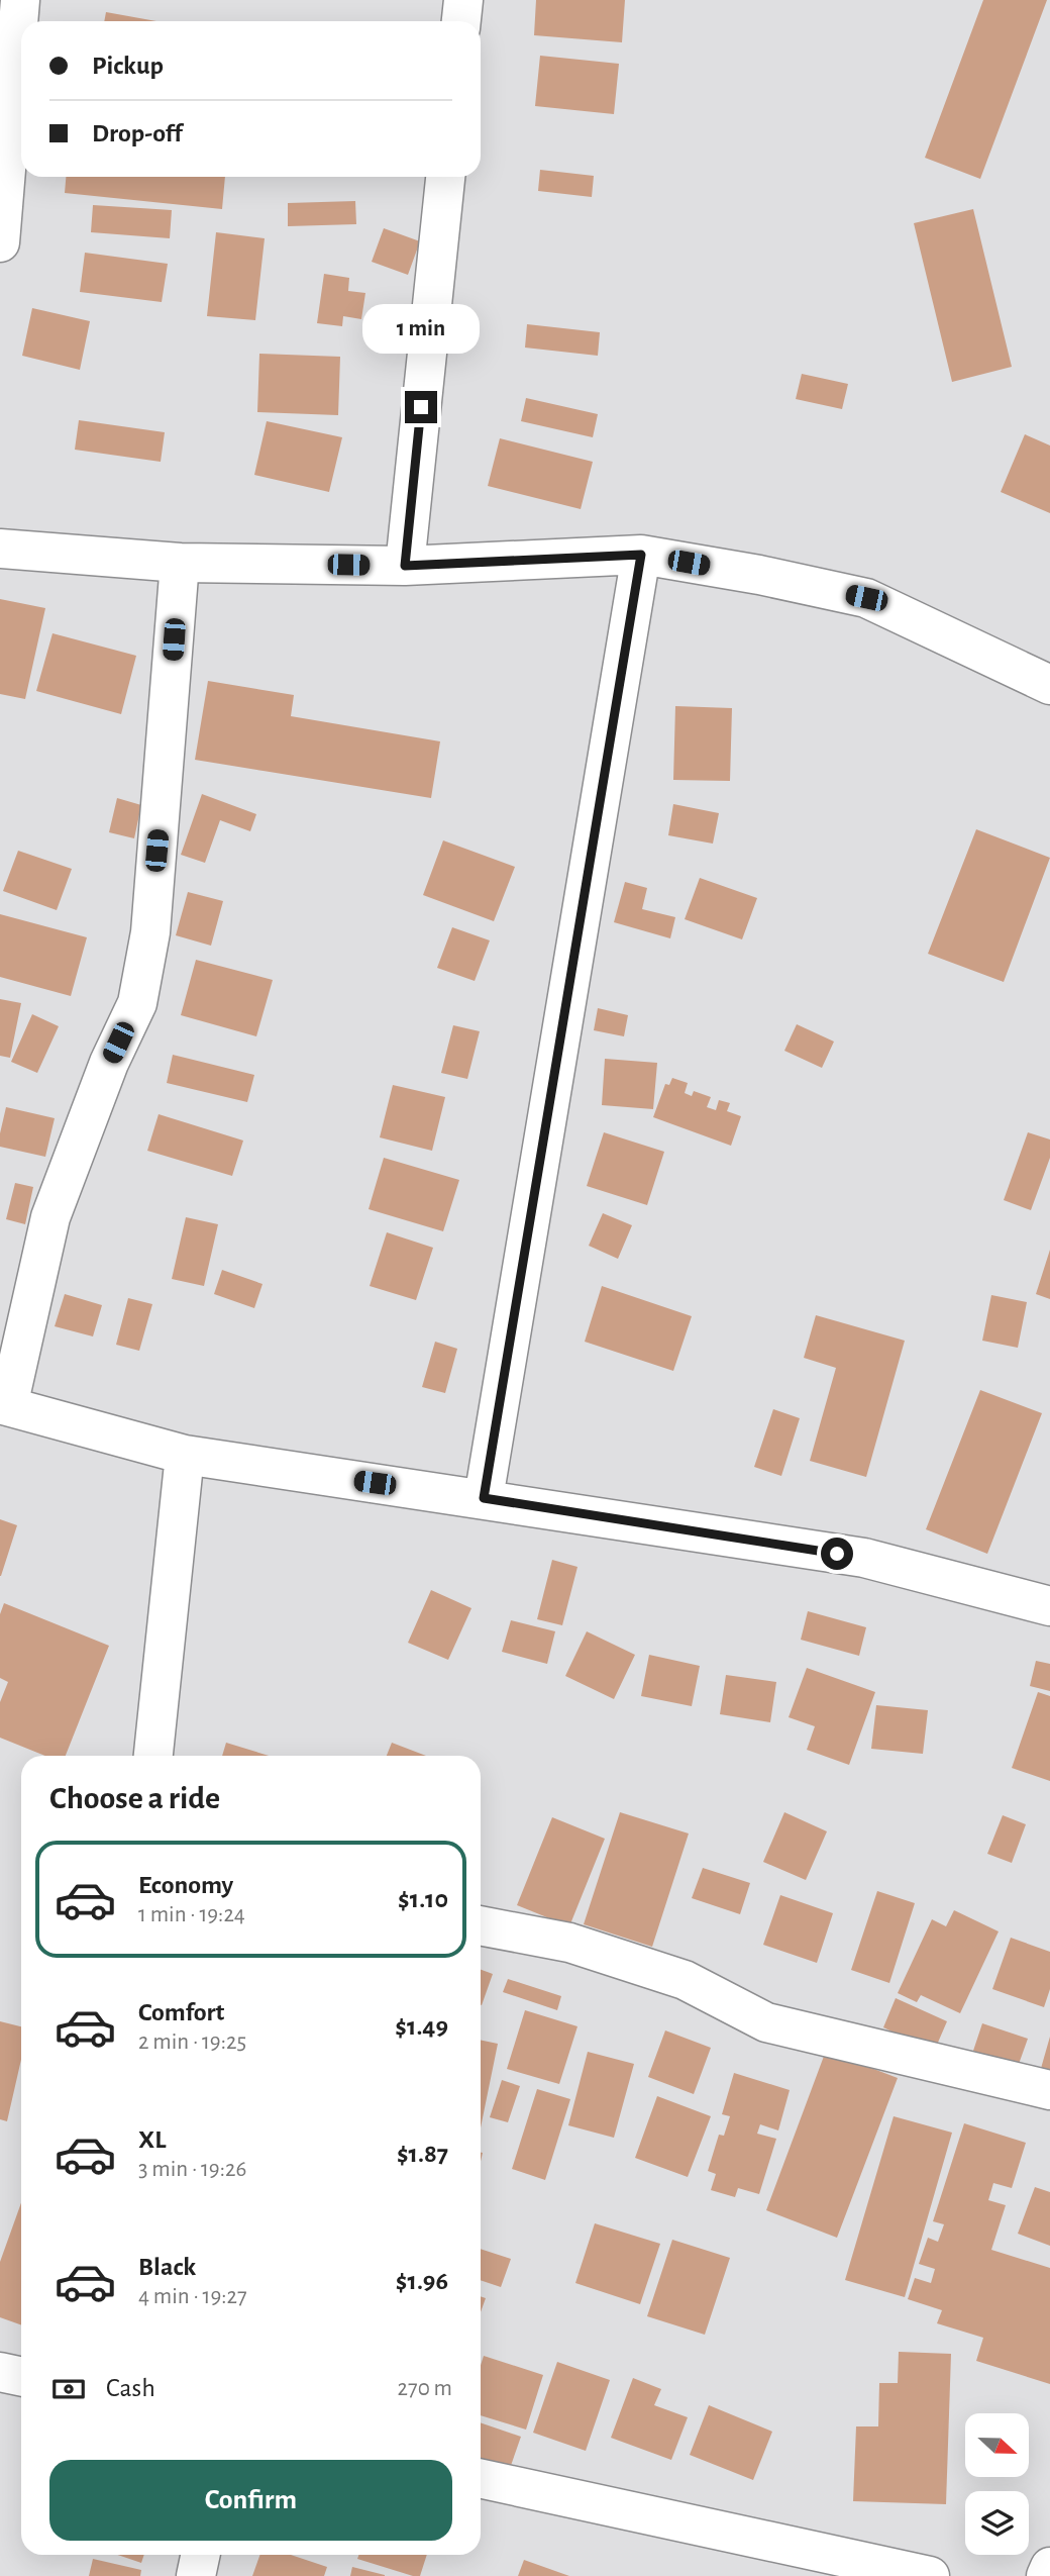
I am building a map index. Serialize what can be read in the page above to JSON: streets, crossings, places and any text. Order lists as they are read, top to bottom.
{
  "north": "right",
  "page": {
    "banner": ["Pickup", "Drop-off"],
    "bubble": "1 min",
    "heading": "Choose a ride",
    "list": [
      {
        "name": "Economy",
        "note": "1 min · 19:24",
        "value": "$1.10"
      },
      {
        "name": "Comfort",
        "note": "2 min · 19:25",
        "value": "$1.49"
      },
      {
        "name": "XL",
        "note": "3 min · 19:26",
        "value": "$1.87"
      },
      {
        "name": "Black",
        "note": "4 min · 19:27",
        "value": "$1.96"
      }
    ],
    "pay": ["Cash", "270 m"],
    "buttons": "Confirm"
  }
}
